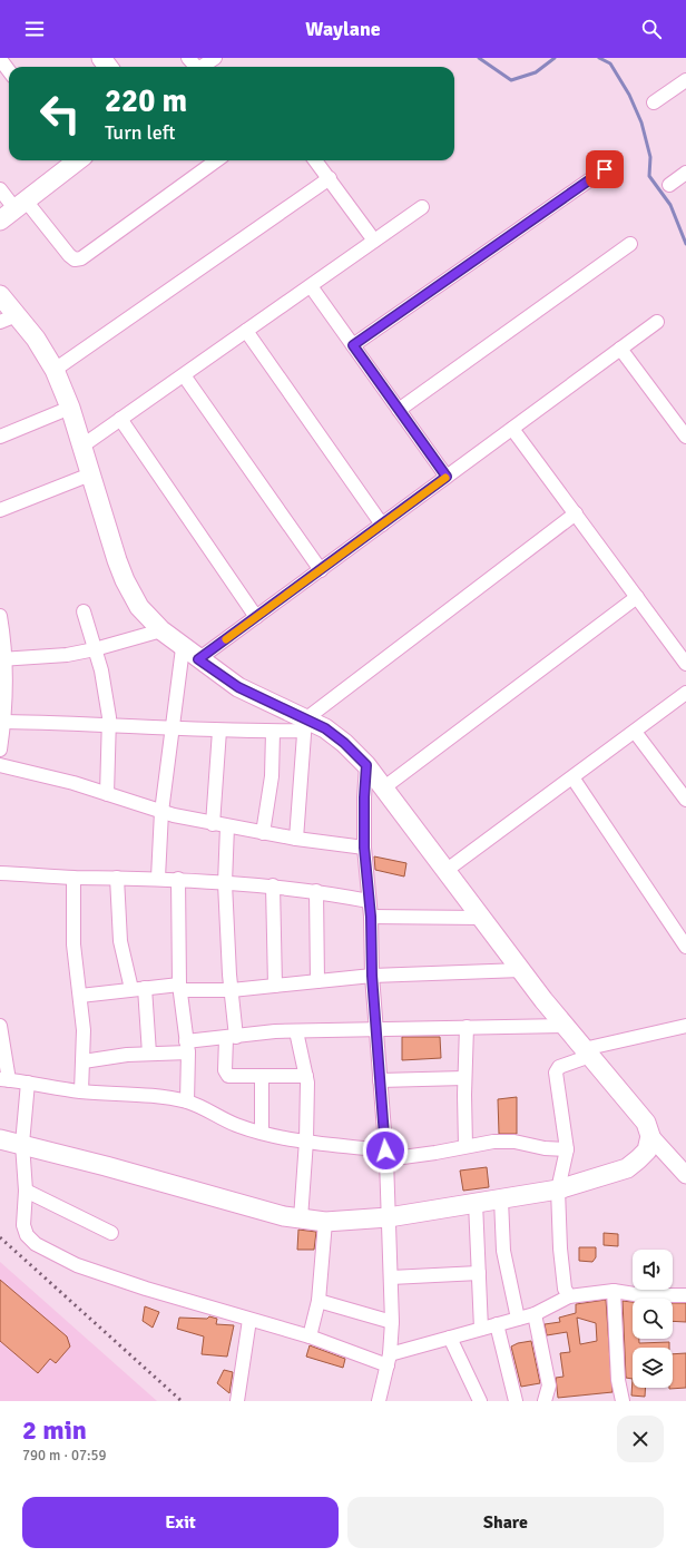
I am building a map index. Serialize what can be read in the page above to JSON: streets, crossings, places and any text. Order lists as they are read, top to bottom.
{
  "page": {
    "header": "Waylane",
    "turn": ["220 m", "Turn left"],
    "heading": ["2 min", "790 m · 07:59"],
    "buttons": ["Exit", "Share"]
  }
}
